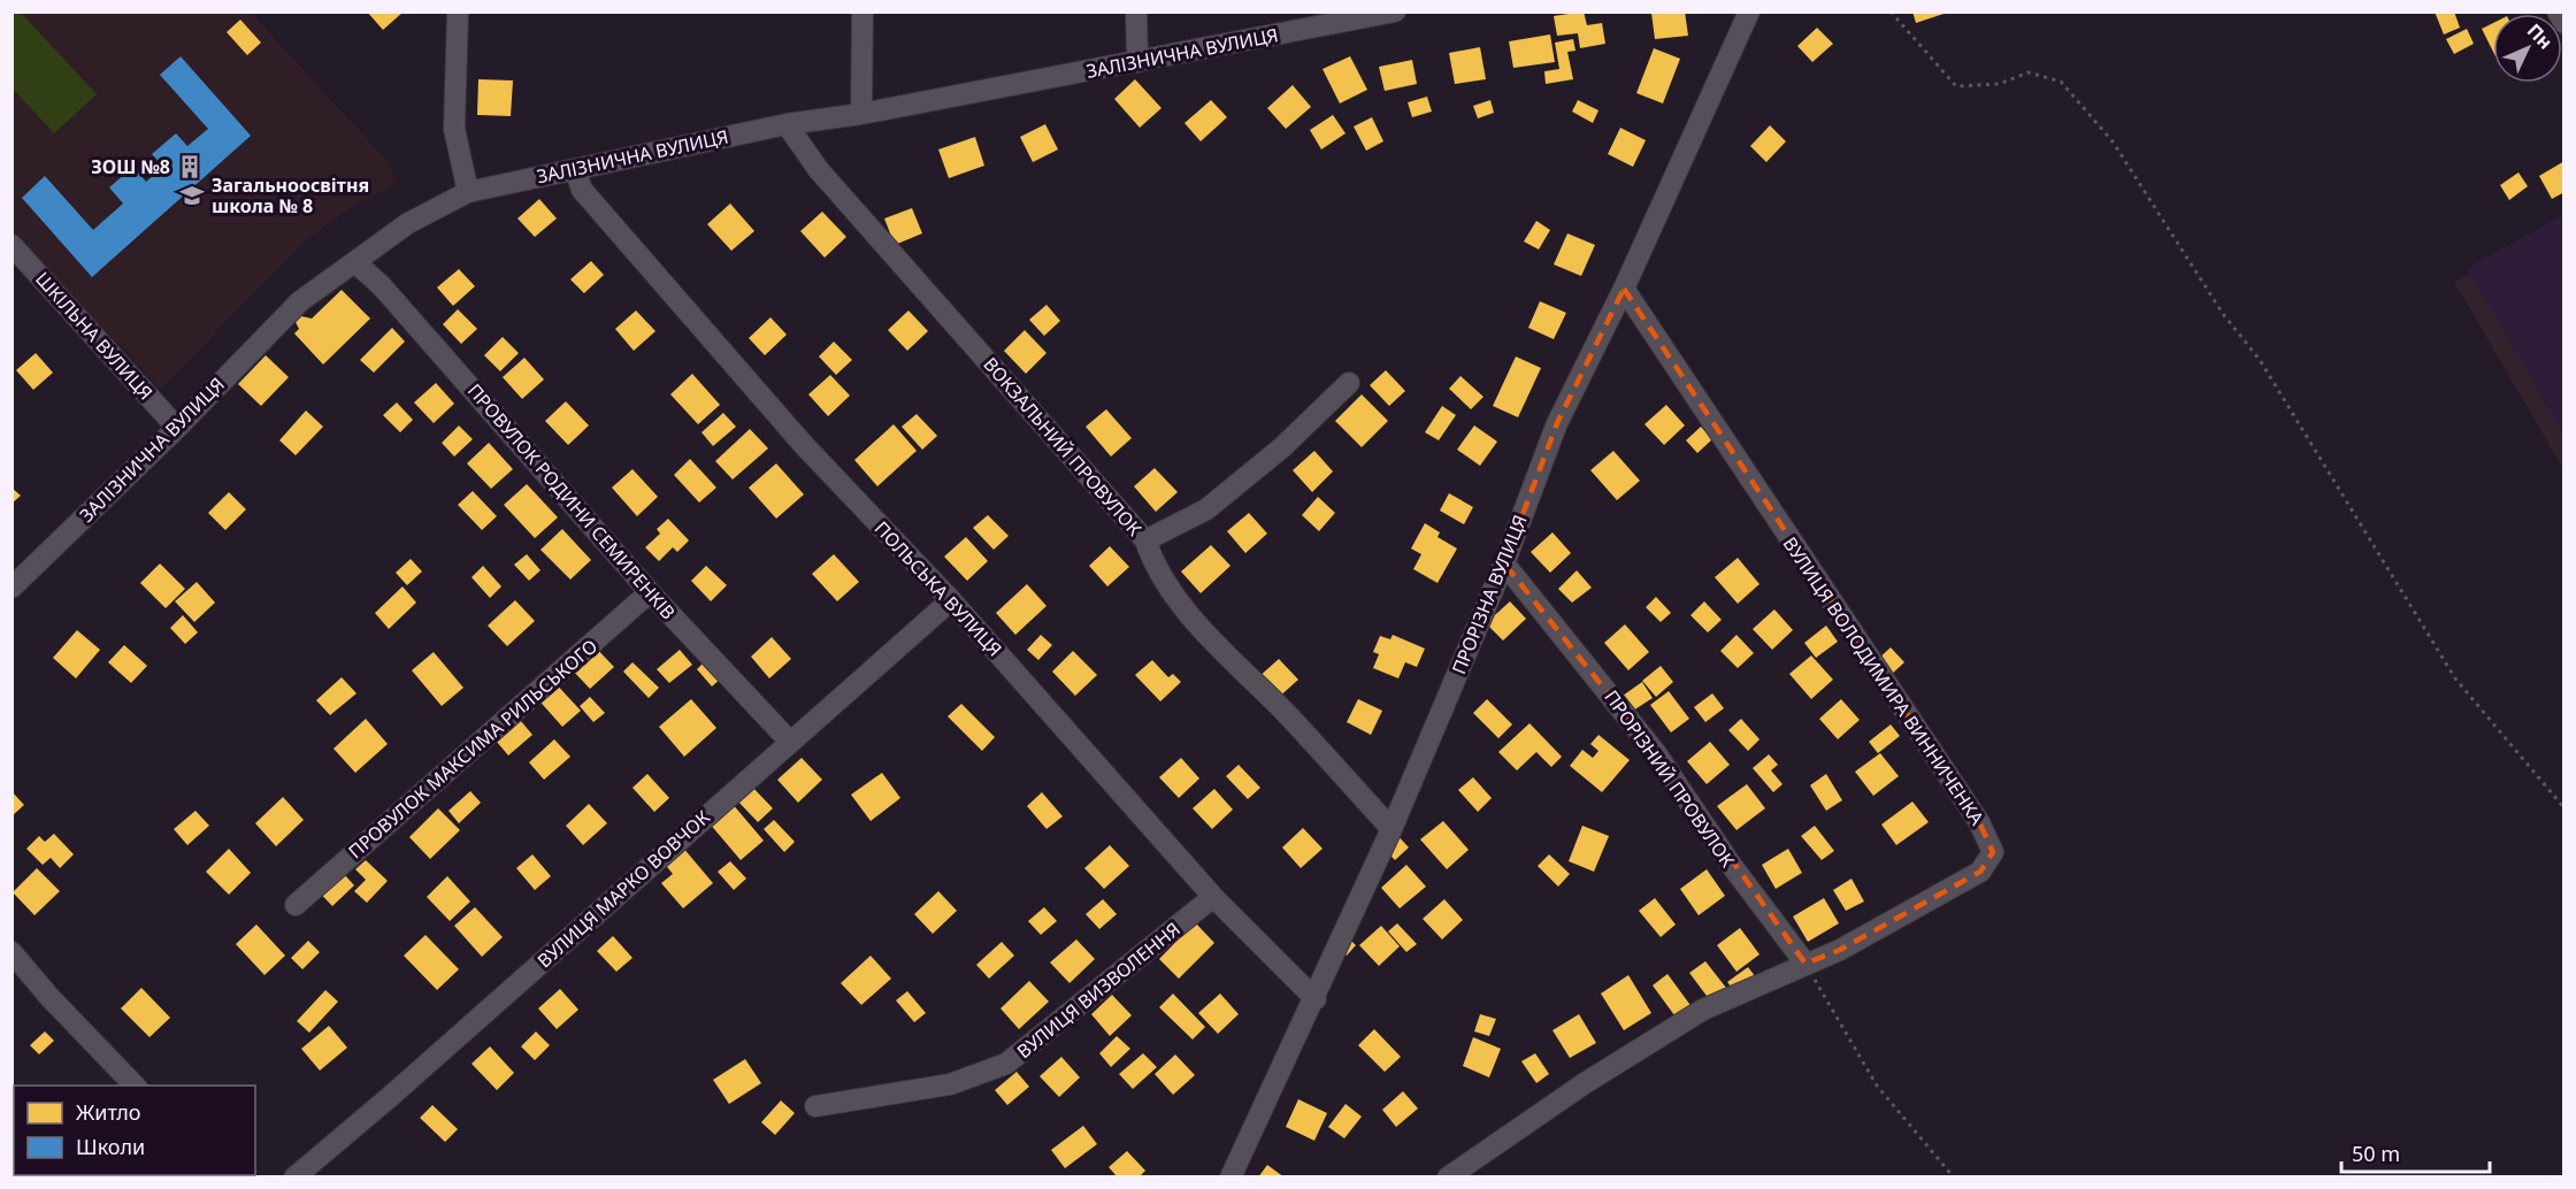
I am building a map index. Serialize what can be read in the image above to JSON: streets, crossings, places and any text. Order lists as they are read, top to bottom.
{
  "streets": {
    "street": [
      "ЗАЛІЗНИЧНА ВУЛИЦЯ",
      "ШКІЛЬНА ВУЛИЦЯ",
      "ВОКЗАЛЬНИЙ ПРОВУЛОК",
      "ПРОВУЛОК РОДИНИ СЕМИРЕНКІВ",
      "ПОЛЬСЬКА ВУЛИЦЯ",
      "ПРОРІЗНА ВУЛИЦЯ",
      "ВУЛИЦЯ ВОЛОДИМИРА ВИННИЧЕНКА",
      "ПРОВУЛОК МАКСИМА РИЛЬСЬКОГО",
      "ПРОРІЗНИЙ ПРОВУЛОК",
      "ВУЛИЦЯ МАРКО ВОВЧОК",
      "ВУЛИЦЯ ВИЗВОЛЕННЯ"
    ]
  },
  "crossings": [
    ["ЗАЛІЗНИЧНА ВУЛИЦЯ", "ШКІЛЬНА ВУЛИЦЯ"],
    ["ЗАЛІЗНИЧНА ВУЛИЦЯ", "ВОКЗАЛЬНИЙ ПРОВУЛОК"],
    ["ЗАЛІЗНИЧНА ВУЛИЦЯ", "ПРОВУЛОК РОДИНИ СЕМИРЕНКІВ"],
    ["ЗАЛІЗНИЧНА ВУЛИЦЯ", "ПОЛЬСЬКА ВУЛИЦЯ"],
    ["ВОКЗАЛЬНИЙ ПРОВУЛОК", "ПРОРІЗНА ВУЛИЦЯ"],
    ["ПРОВУЛОК РОДИНИ СЕМИРЕНКІВ", "ПРОВУЛОК МАКСИМА РИЛЬСЬКОГО"],
    ["ПРОВУЛОК РОДИНИ СЕМИРЕНКІВ", "ВУЛИЦЯ МАРКО ВОВЧОК"],
    ["ПОЛЬСЬКА ВУЛИЦЯ", "ПРОРІЗНА ВУЛИЦЯ"],
    ["ПОЛЬСЬКА ВУЛИЦЯ", "ВУЛИЦЯ МАРКО ВОВЧОК"],
    ["ПОЛЬСЬКА ВУЛИЦЯ", "ВУЛИЦЯ ВИЗВОЛЕННЯ"],
    ["ПРОРІЗНА ВУЛИЦЯ", "ВУЛИЦЯ ВОЛОДИМИРА ВИННИЧЕНКА"],
    ["ПРОРІЗНА ВУЛИЦЯ", "ПРОРІЗНИЙ ПРОВУЛОК"],
    ["ВУЛИЦЯ ВОЛОДИМИРА ВИННИЧЕНКА", "ПРОРІЗНИЙ ПРОВУЛОК"]
  ],
  "places": {
    "building": ["ЗОШ №8"],
    "school or university": ["Загальноосвітня школа № 8"]
  },
  "legend": ["Житло", "Школи"],
  "scale_bar": "50 m",
  "north": "top right"
}
